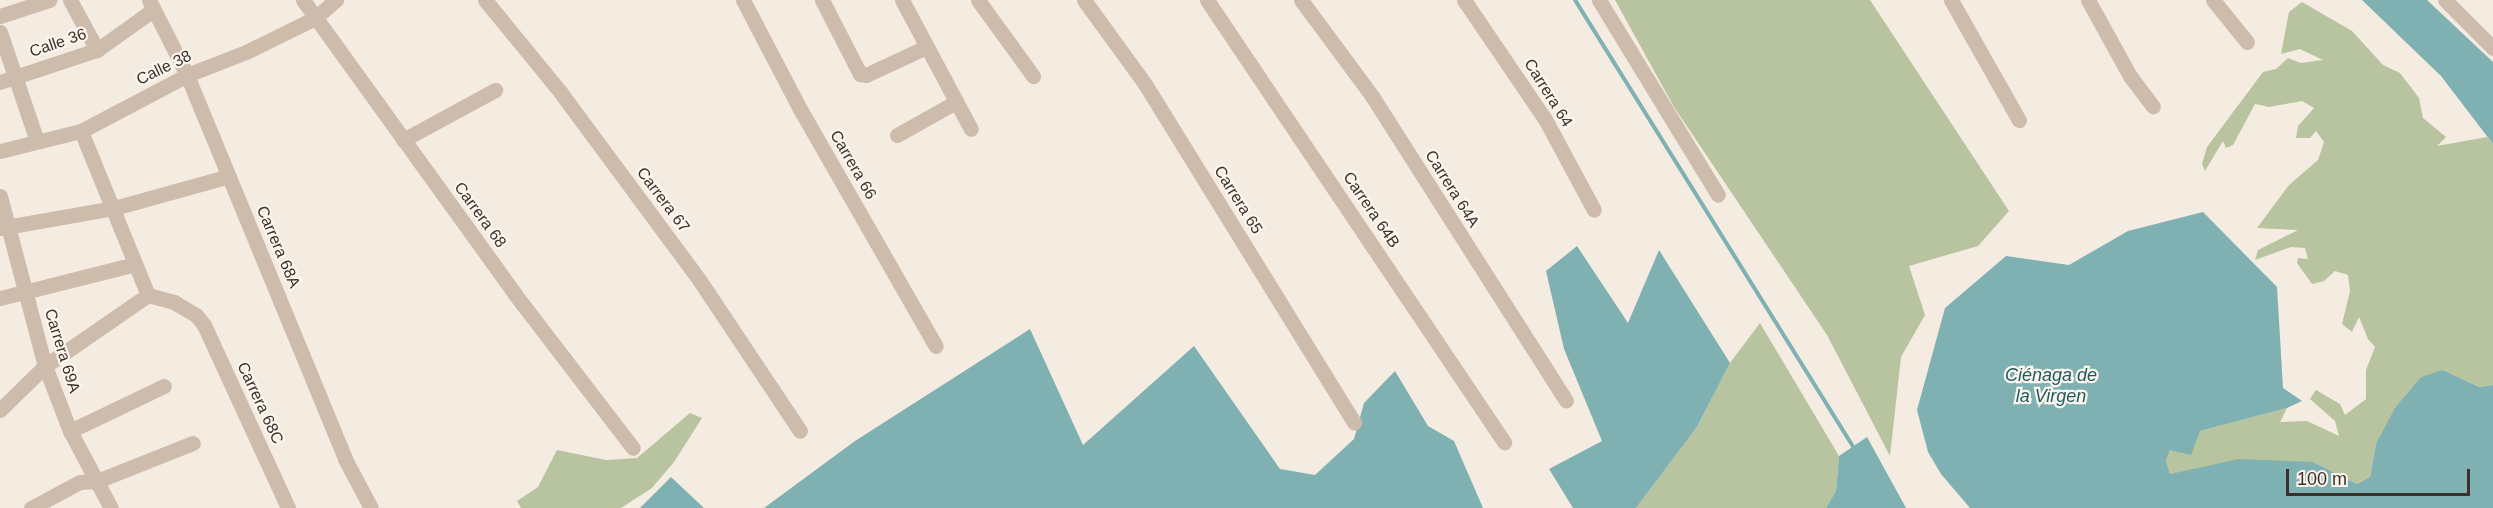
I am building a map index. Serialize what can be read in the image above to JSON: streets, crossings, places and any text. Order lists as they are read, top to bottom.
{
  "streets": {
    "street": [
      "Calle 36",
      "Calle 38",
      "Carrera 64",
      "Carrera 66",
      "Carrera 64A",
      "Carrera 67",
      "Carrera 65",
      "Carrera 64B",
      "Carrera 68",
      "Carrera 68A",
      "Carrera 69A",
      "Carrera 68C"
    ]
  },
  "crossings": [
    ["Calle 36", "Carrera 68A"],
    ["Calle 38", "Carrera 68"],
    ["Calle 38", "Carrera 68A"]
  ],
  "water": ["Ciénaga de la Virgen"],
  "scale_bar": "100 m"
}
